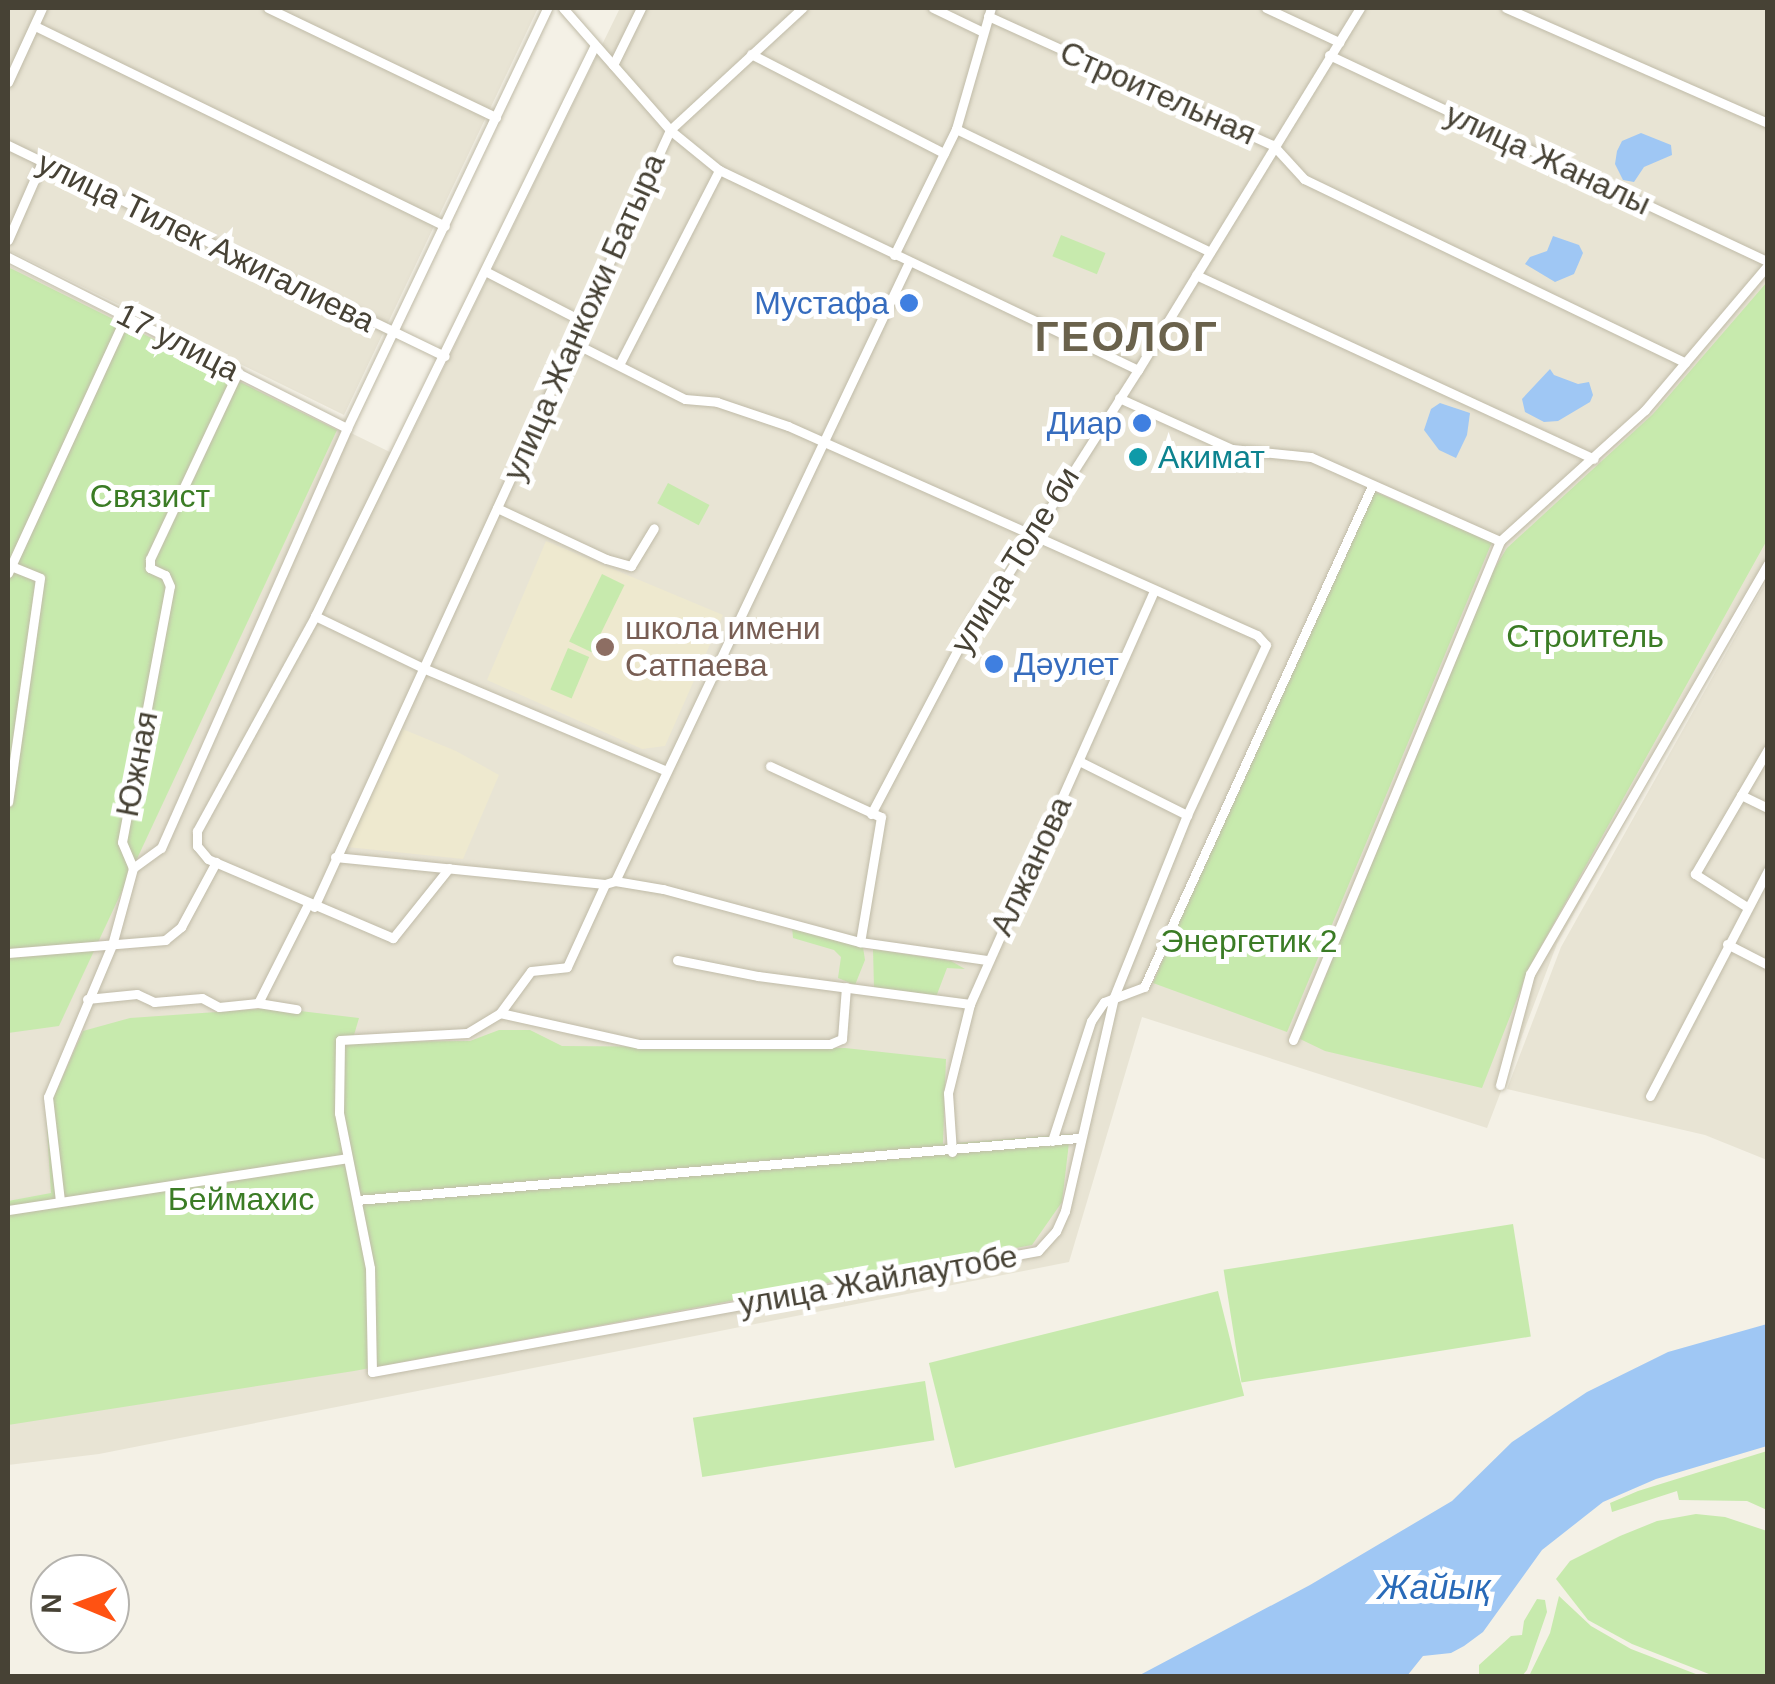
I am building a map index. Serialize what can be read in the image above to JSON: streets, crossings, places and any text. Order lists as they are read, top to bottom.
{
  "streets": {
    "street": [
      "Строительная",
      "улица Жаналы",
      "улица Тилек Ажигалиева",
      "улица Жанкожи Батыра",
      "17 улица",
      "улица Толе би",
      "Южная",
      "Алжанова",
      "улица Жайлаутобе"
    ]
  },
  "crossings": [
    ["Строительная", "улица Толе би"],
    ["улица Жаналы", "улица Толе би"],
    ["17 улица", "Южная"],
    ["Алжанова", "улица Жайлаутобе"]
  ],
  "districts": ["ГЕОЛОГ"],
  "water": ["Жайық"],
  "parks": [
    "Связист",
    "Строитель",
    "Энергетик 2",
    "Беймахис"
  ],
  "places": [
    "Мустафа",
    "Диар",
    "Акимат",
    "школа имени Сатпаева",
    "Дәулет"
  ],
  "north": "left"
}
